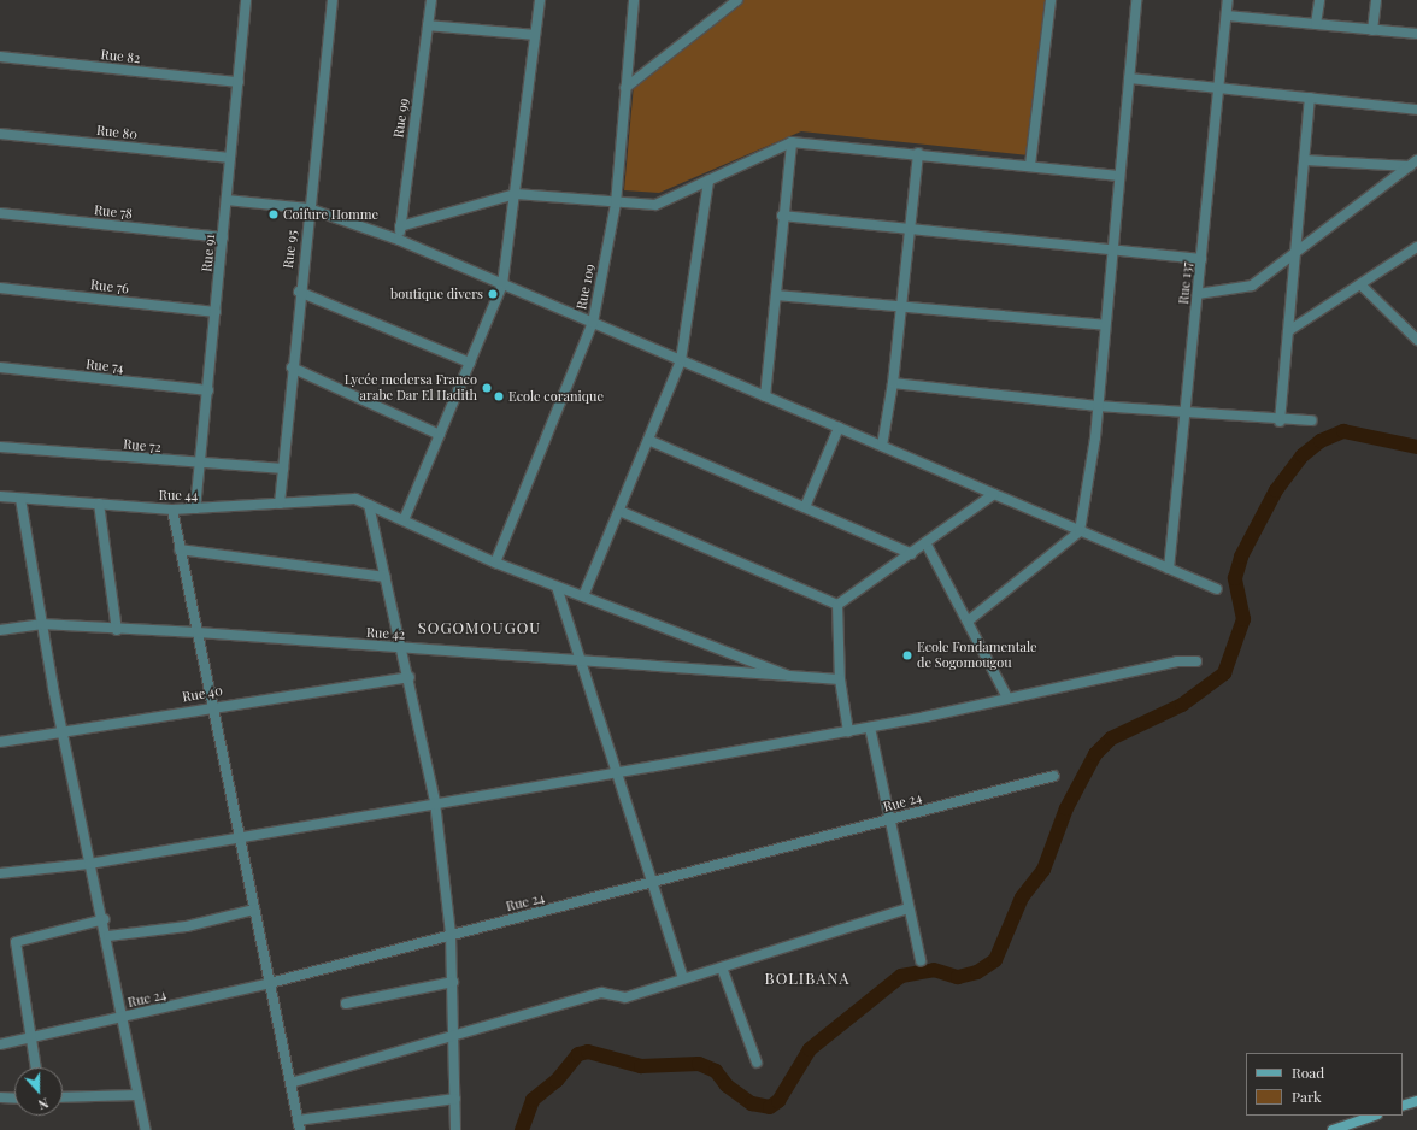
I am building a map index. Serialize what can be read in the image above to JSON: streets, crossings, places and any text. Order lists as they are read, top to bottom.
{
  "streets": {
    "street": [
      "Rue 82",
      "Rue 99",
      "Rue 80",
      "Rue 78",
      "Rue 95",
      "Rue 91",
      "Rue 137",
      "Rue 76",
      "Rue 109",
      "Rue 74",
      "Rue 72",
      "Rue 44",
      "Rue 42",
      "Rue 40",
      "Rue 24"
    ]
  },
  "crossings": [
    ["Rue 82", "Rue 91"],
    ["Rue 80", "Rue 91"],
    ["Rue 78", "Rue 91"],
    ["Rue 95", "Rue 72"],
    ["Rue 95", "Rue 44"],
    ["Rue 91", "Rue 76"],
    ["Rue 91", "Rue 74"],
    ["Rue 91", "Rue 72"],
    ["Rue 91", "Rue 44"],
    ["Rue 109", "Rue 42"],
    ["Rue 44", "Rue 42"]
  ],
  "districts": ["SOGOMOUGOU", "BOLIBANA"],
  "places": [
    "Coifure Homme",
    "boutique divers",
    "Lycée medersa Franco arabe Dar El Hadith",
    "Ecole coranique",
    "Ecole Fondamentale de Sogomougou"
  ],
  "legend": ["Road", "Park"],
  "north": "bottom"
}
